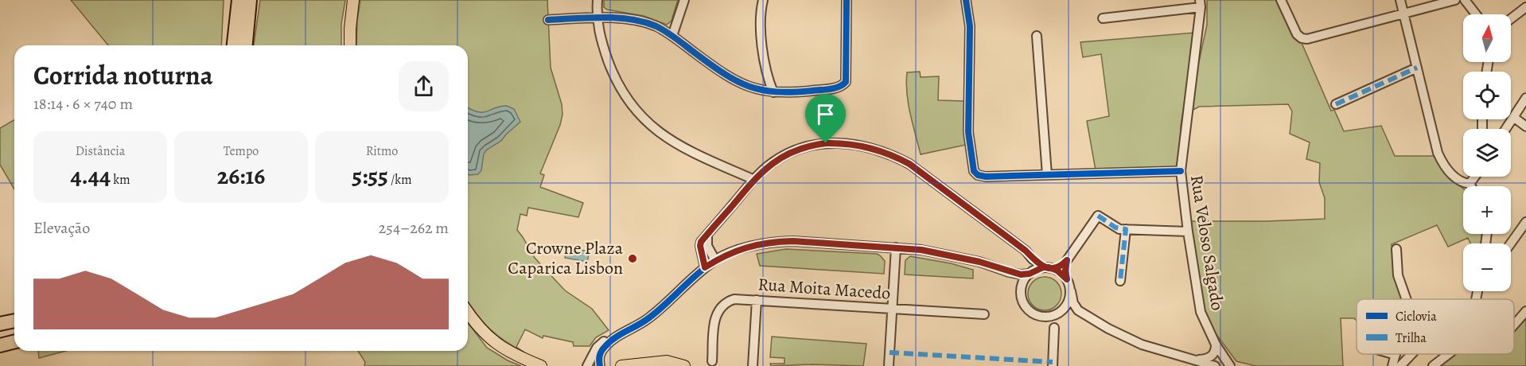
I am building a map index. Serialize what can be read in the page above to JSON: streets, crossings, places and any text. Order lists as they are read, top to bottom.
{
  "streets": {
    "street": ["Rua Veloso Salgado", "Rua Moita Macedo"]
  },
  "places": ["Crowne Plaza Caparica Lisbon"],
  "legend": ["Ciclovia", "Trilha"],
  "north": "top",
  "page": {
    "map_buttons": ["+", "−"],
    "heading": ["Corrida noturna", "18:14 · 6 × 740 m"],
    "stats": [
      ["Distância", "4.44 km"],
      ["Tempo", "26:16"],
      ["Ritmo", "5:55 /km"]
    ],
    "chart": ["Elevação", "254–262 m"]
  }
}
